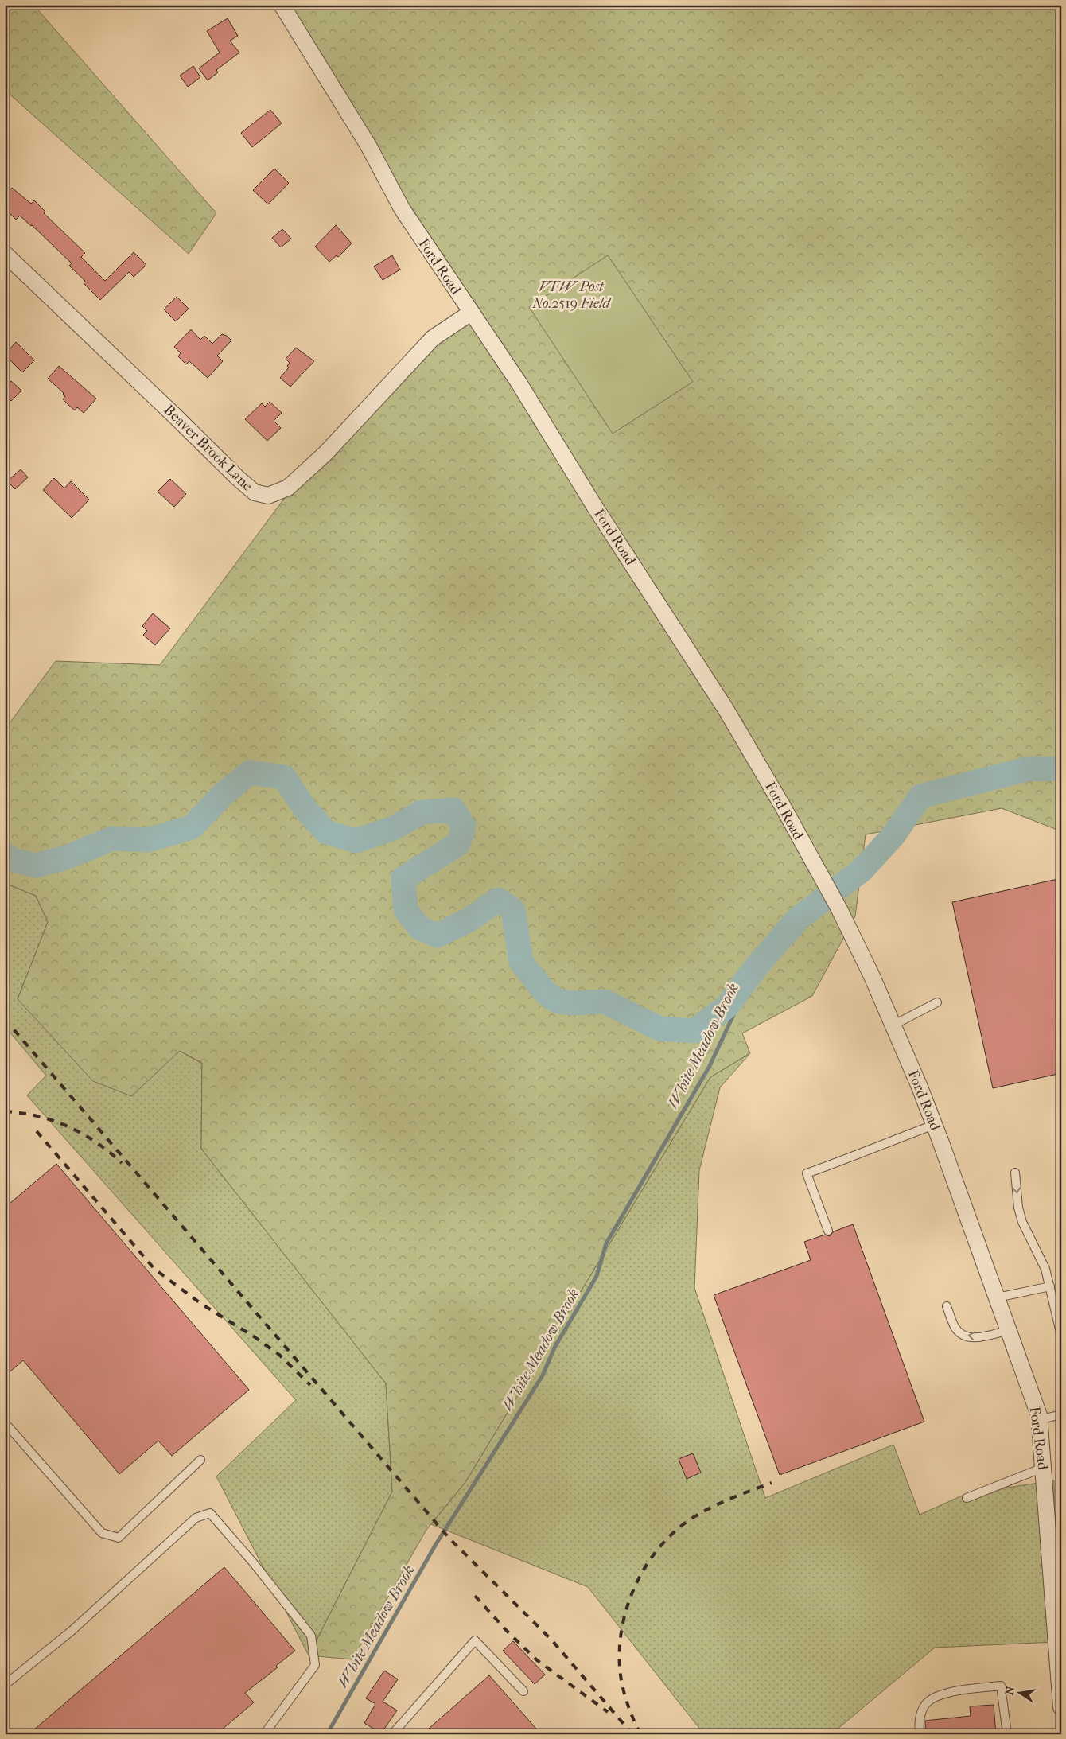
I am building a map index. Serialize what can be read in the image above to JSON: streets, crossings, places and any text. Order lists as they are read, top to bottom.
{
  "streets": {
    "street": ["Ford Road", "Beaver Brook Lane"]
  },
  "crossings": [
    ["Ford Road", "Beaver Brook Lane"]
  ],
  "water": ["White Meadow Brook"],
  "parks": ["VFW Post No.2519 Field"],
  "north": "left"
}
